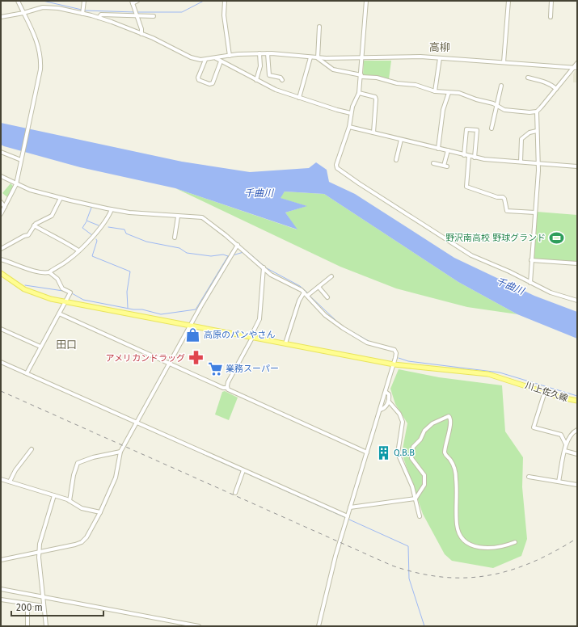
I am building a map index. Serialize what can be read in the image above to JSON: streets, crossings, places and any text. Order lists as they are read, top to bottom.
{
  "streets": {
    "main road": ["川上佐久線"]
  },
  "districts": ["高柳", "田口"],
  "water": ["千曲川"],
  "places": {
    "sports": ["野沢南高校 野球グランド"],
    "shop": ["高原のパンやさん"],
    "pharmacy": ["アメリカンドラッグ"],
    "supermarket": ["業務スーパー"],
    "building": ["Q.B.B"]
  },
  "scale_bar": "200 m"
}
